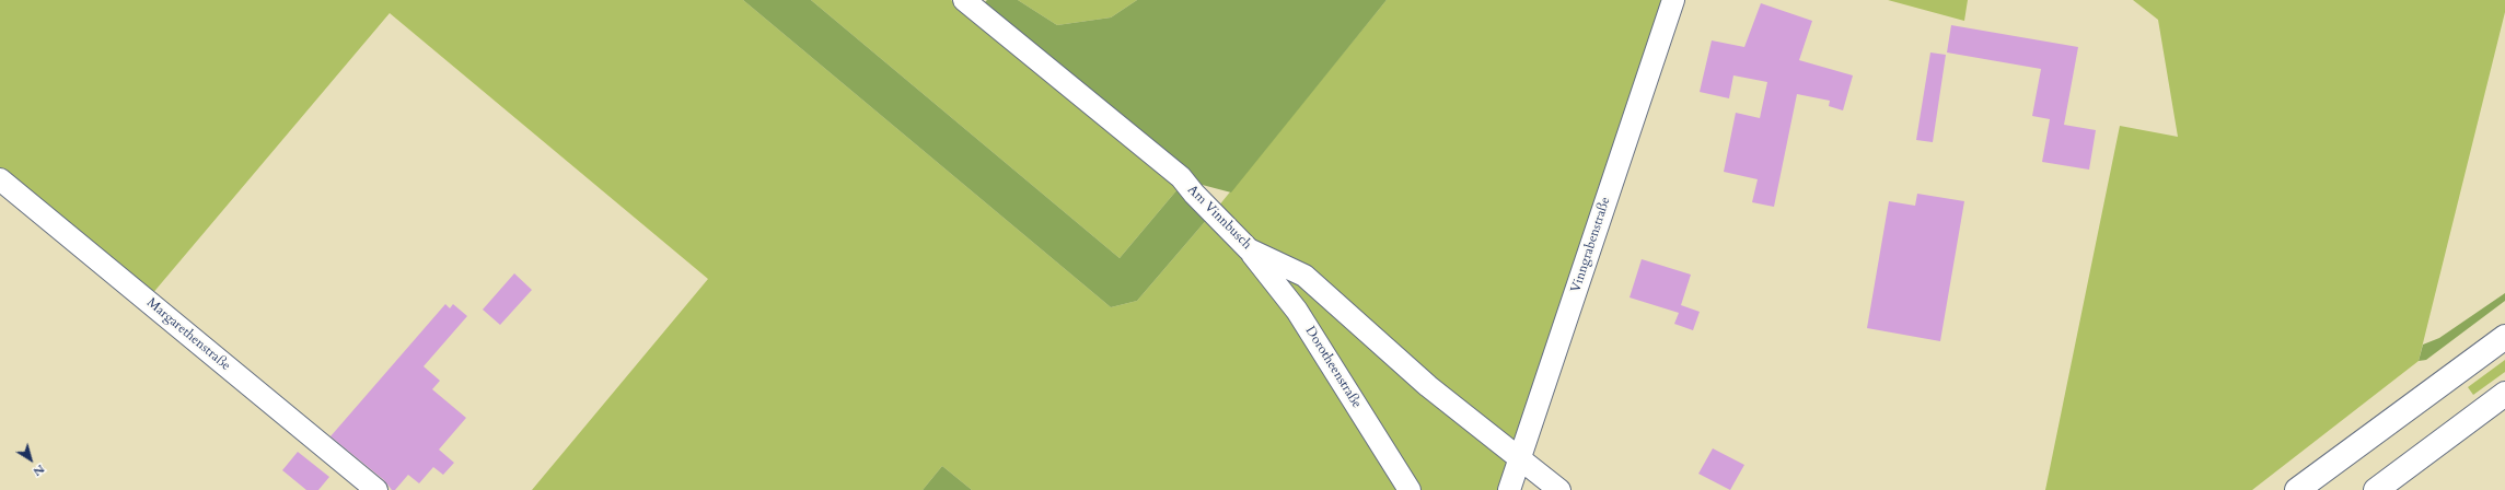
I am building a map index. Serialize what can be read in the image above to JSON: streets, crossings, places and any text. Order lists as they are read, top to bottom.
{
  "streets": {
    "street": [
      "Am Vinnbusch",
      "Vinngrabenstraße",
      "Margarethenstraße",
      "Dorotheenstraße"
    ]
  },
  "crossings": [
    ["Am Vinnbusch", "Vinngrabenstraße"],
    ["Am Vinnbusch", "Dorotheenstraße"]
  ],
  "north": "bottom right"
}
